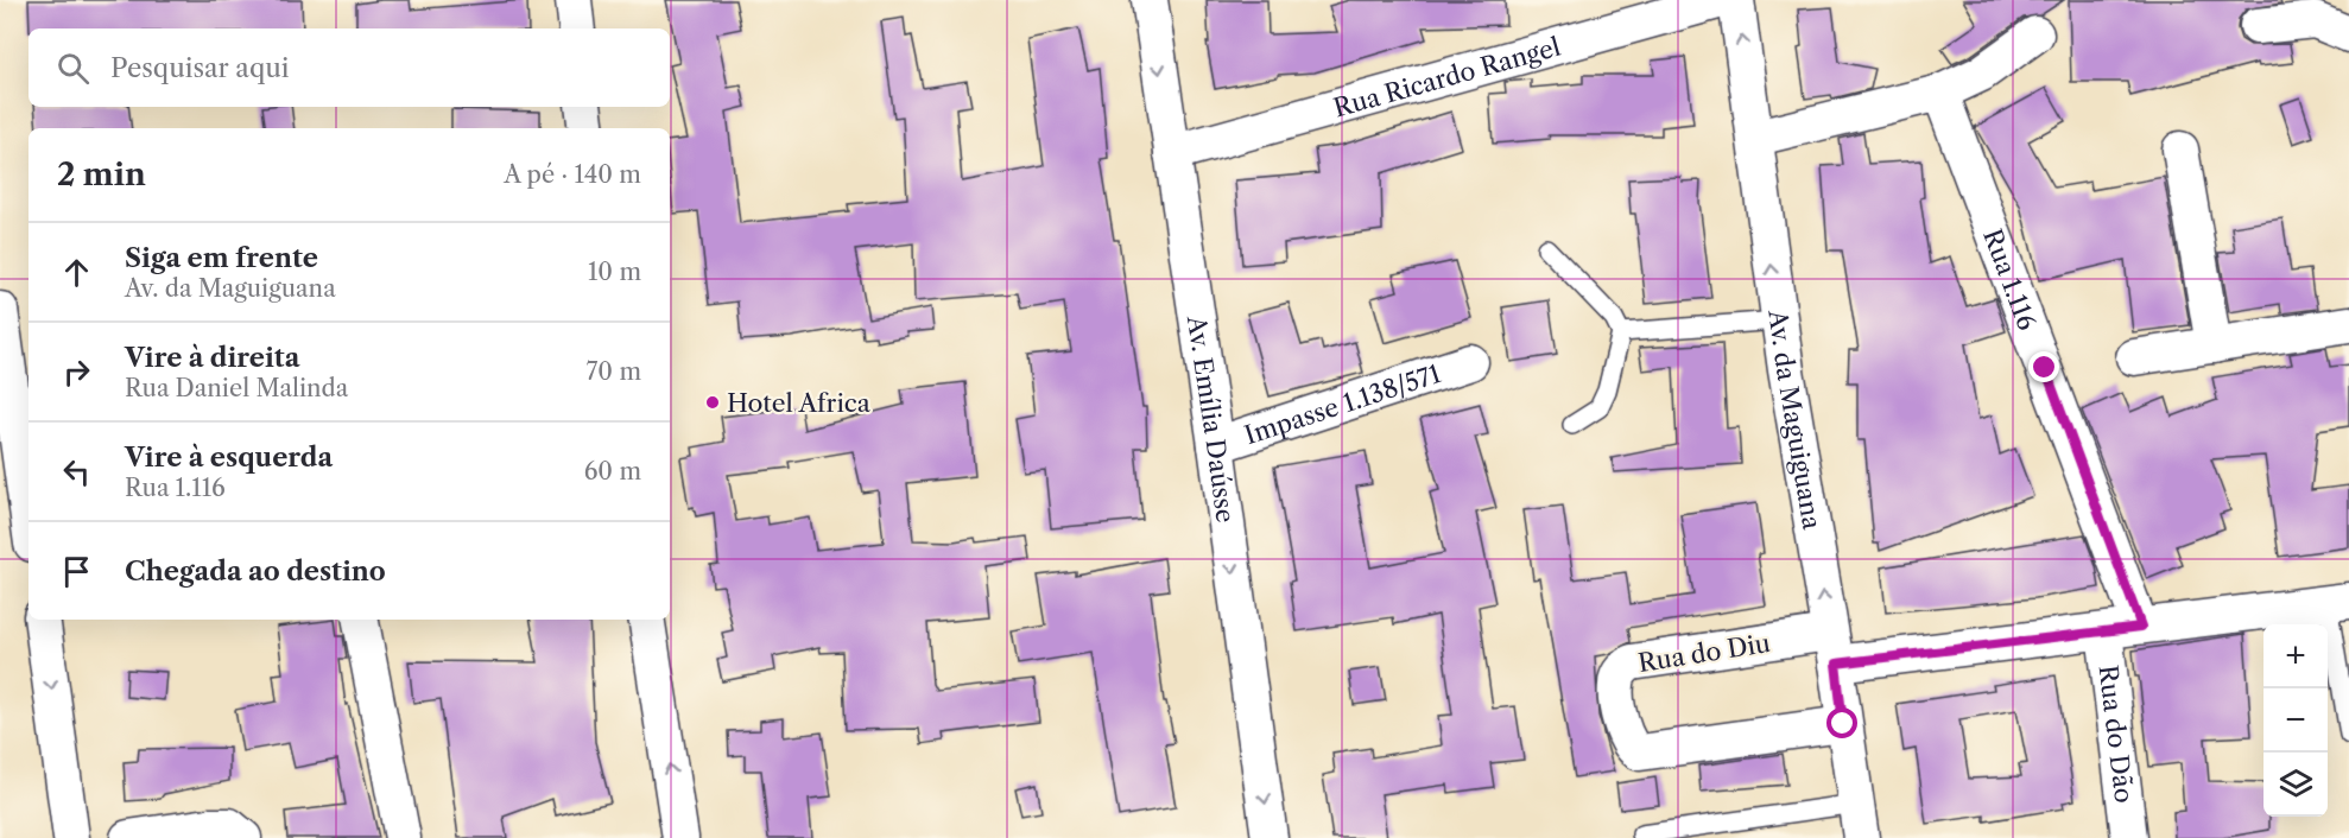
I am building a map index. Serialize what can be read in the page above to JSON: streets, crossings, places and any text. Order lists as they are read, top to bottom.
{
  "streets": {
    "street": [
      "Rua Ricardo Rangel",
      "Rua 1.116",
      "Impasse 1.138/571",
      "Av. Emília Daússe",
      "Av. da Maguiguana",
      "Rua do Diu",
      "Rua do Dão"
    ]
  },
  "crossings": [
    ["Rua Ricardo Rangel", "Av. Emília Daússe"],
    ["Impasse 1.138/571", "Av. Emília Daússe"],
    ["Av. da Maguiguana", "Rua do Diu"]
  ],
  "one_way": ["Av. Emília Daússe", "Av. da Maguiguana"],
  "places": ["Hotel Africa"],
  "page": {
    "search": "Pesquisar aqui",
    "heading": ["2 min", "A pé · 140 m"],
    "list": [
      ["Siga em frente", "Av. da Maguiguana", "10 m"],
      ["Vire à direita", "Rua Daniel Malinda", "70 m"],
      ["Vire à esquerda", "Rua 1.116", "60 m"],
      "Chegada ao destino"
    ],
    "map_buttons": ["+", "−"]
  }
}
